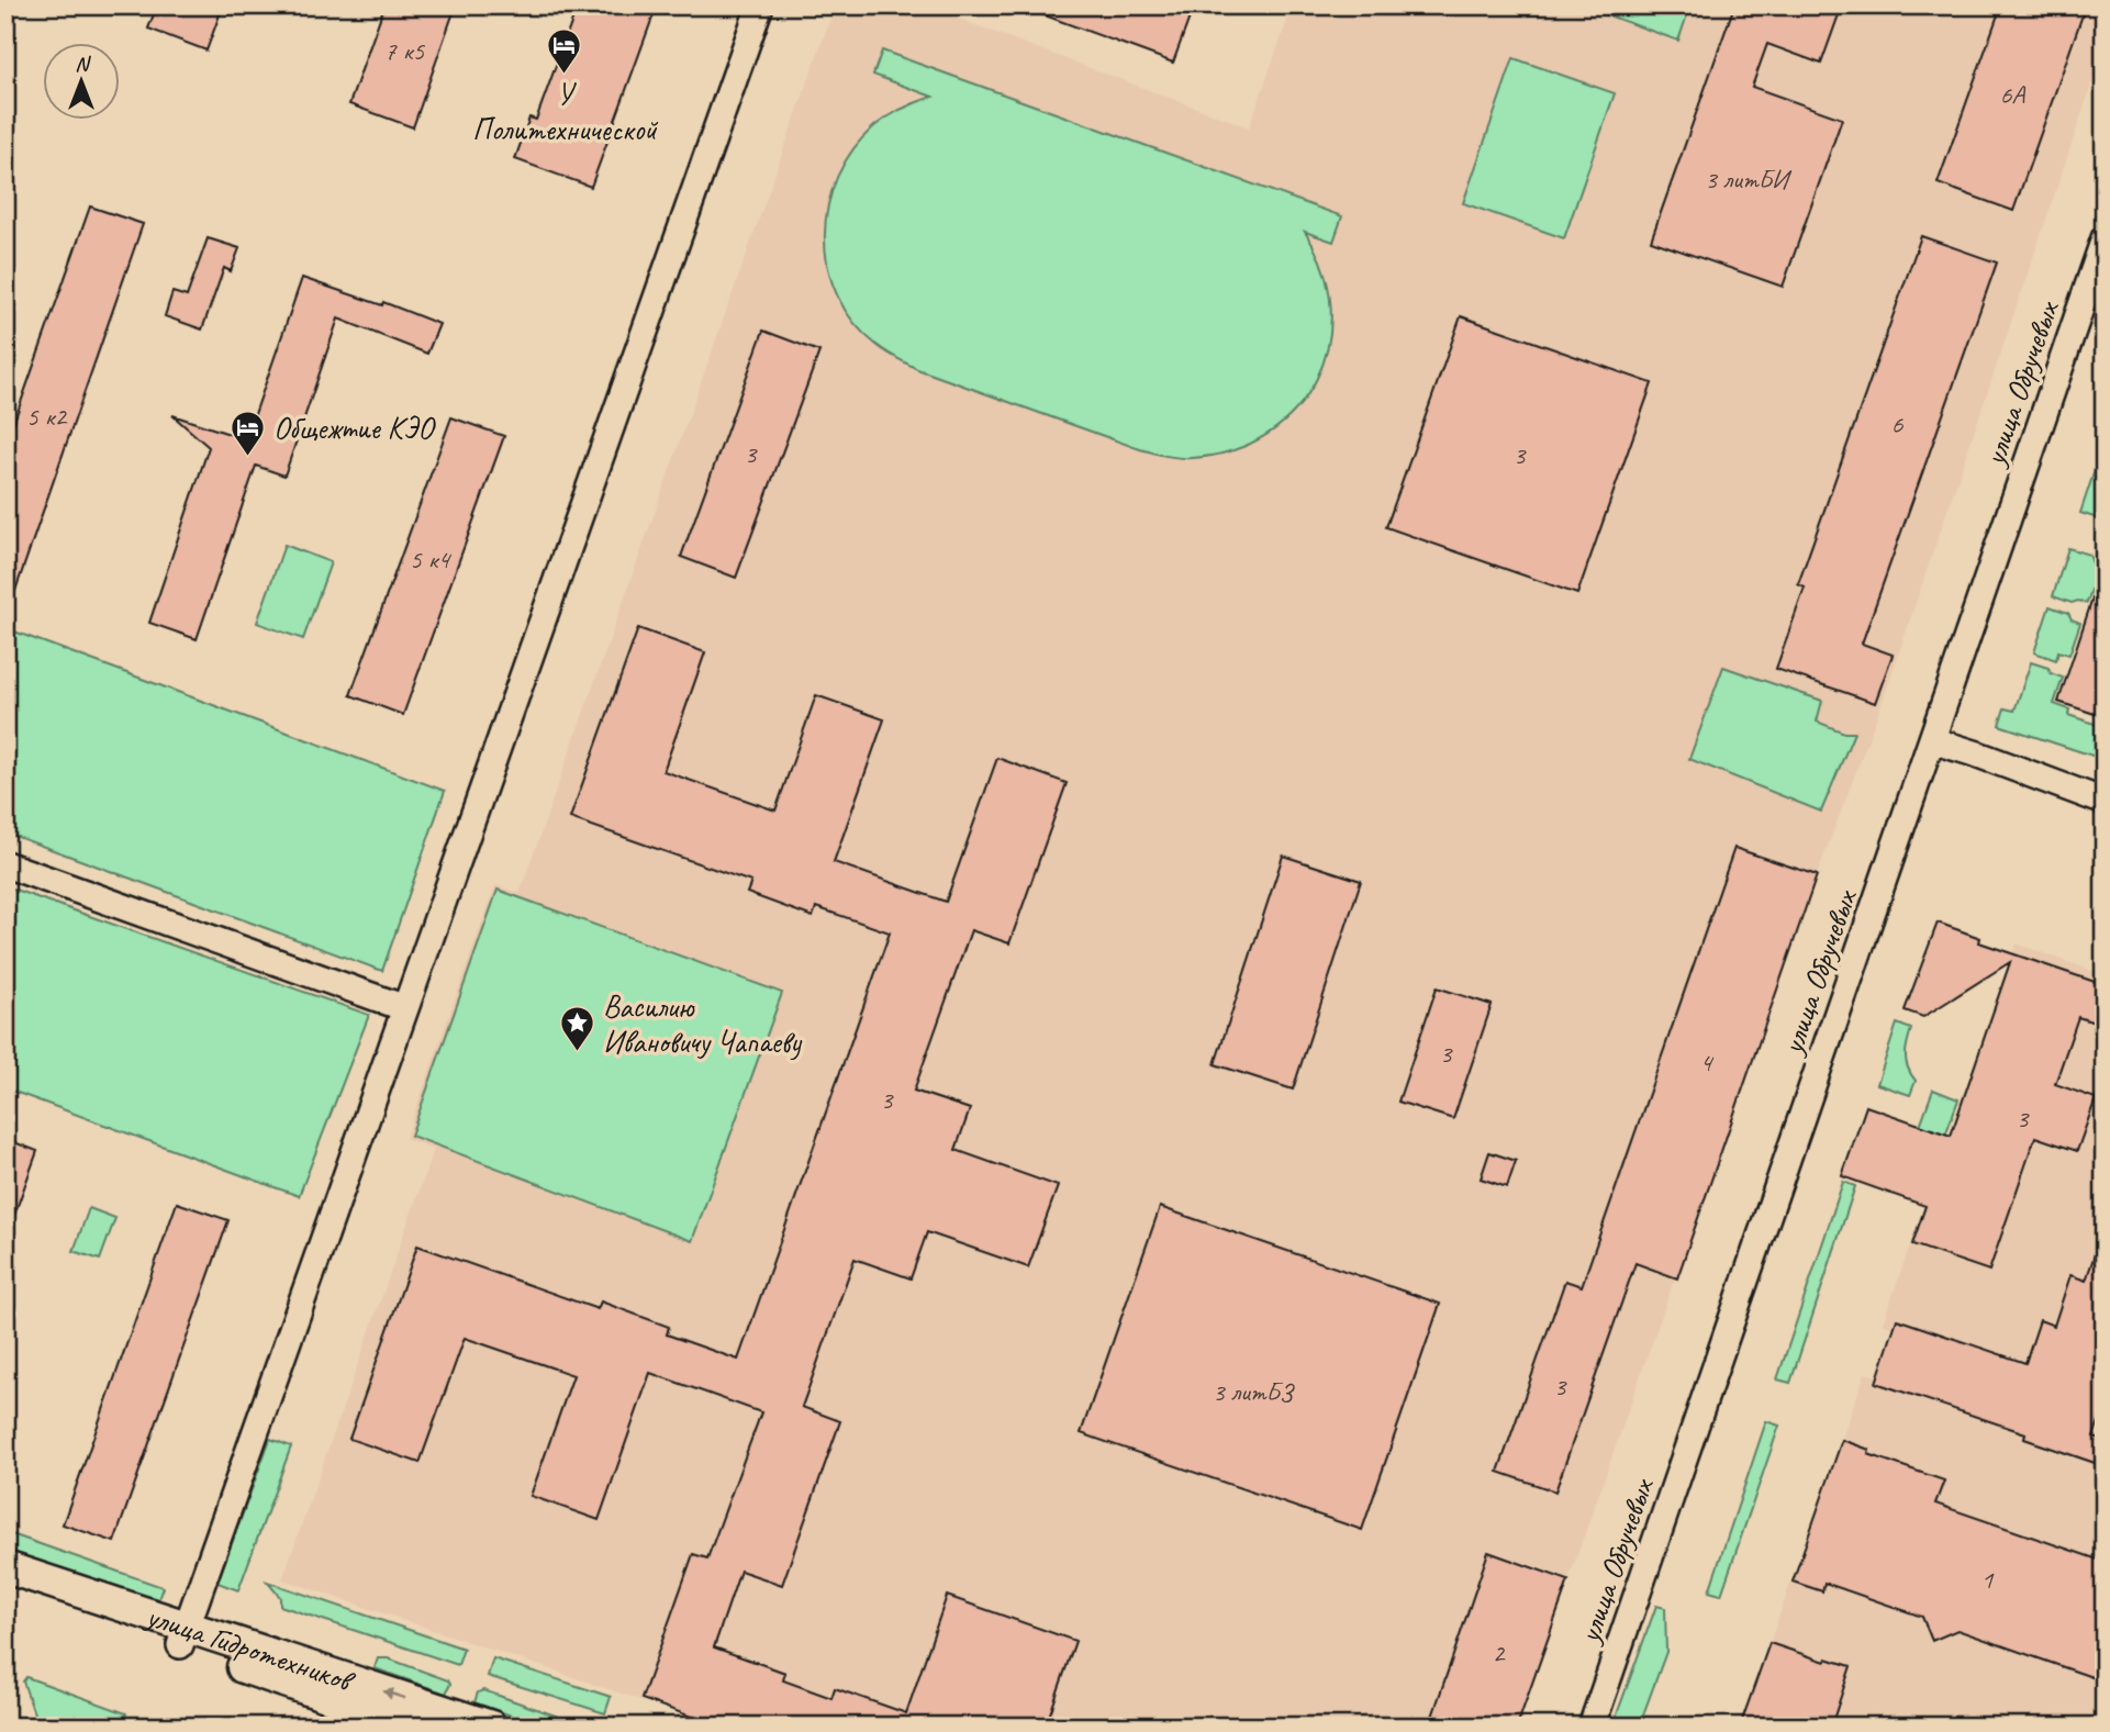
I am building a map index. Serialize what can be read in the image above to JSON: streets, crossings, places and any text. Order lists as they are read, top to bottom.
{
  "streets": {
    "street": ["улица Обручевых", "улица Гидротехников"]
  },
  "places": {
    "hotel": ["У Политехнической", "Общежтие КЭО"],
    "place": ["Василию Ивановичу Чапаеву"]
  },
  "house_numbers": [
    "7 к5",
    "6А",
    "3 литБИ",
    "5 к2",
    "6",
    "3",
    "3",
    "5 к4",
    "3",
    "4",
    "3",
    "3",
    "3",
    "3 литБЗ",
    "1",
    "2"
  ],
  "north": "top"
}
